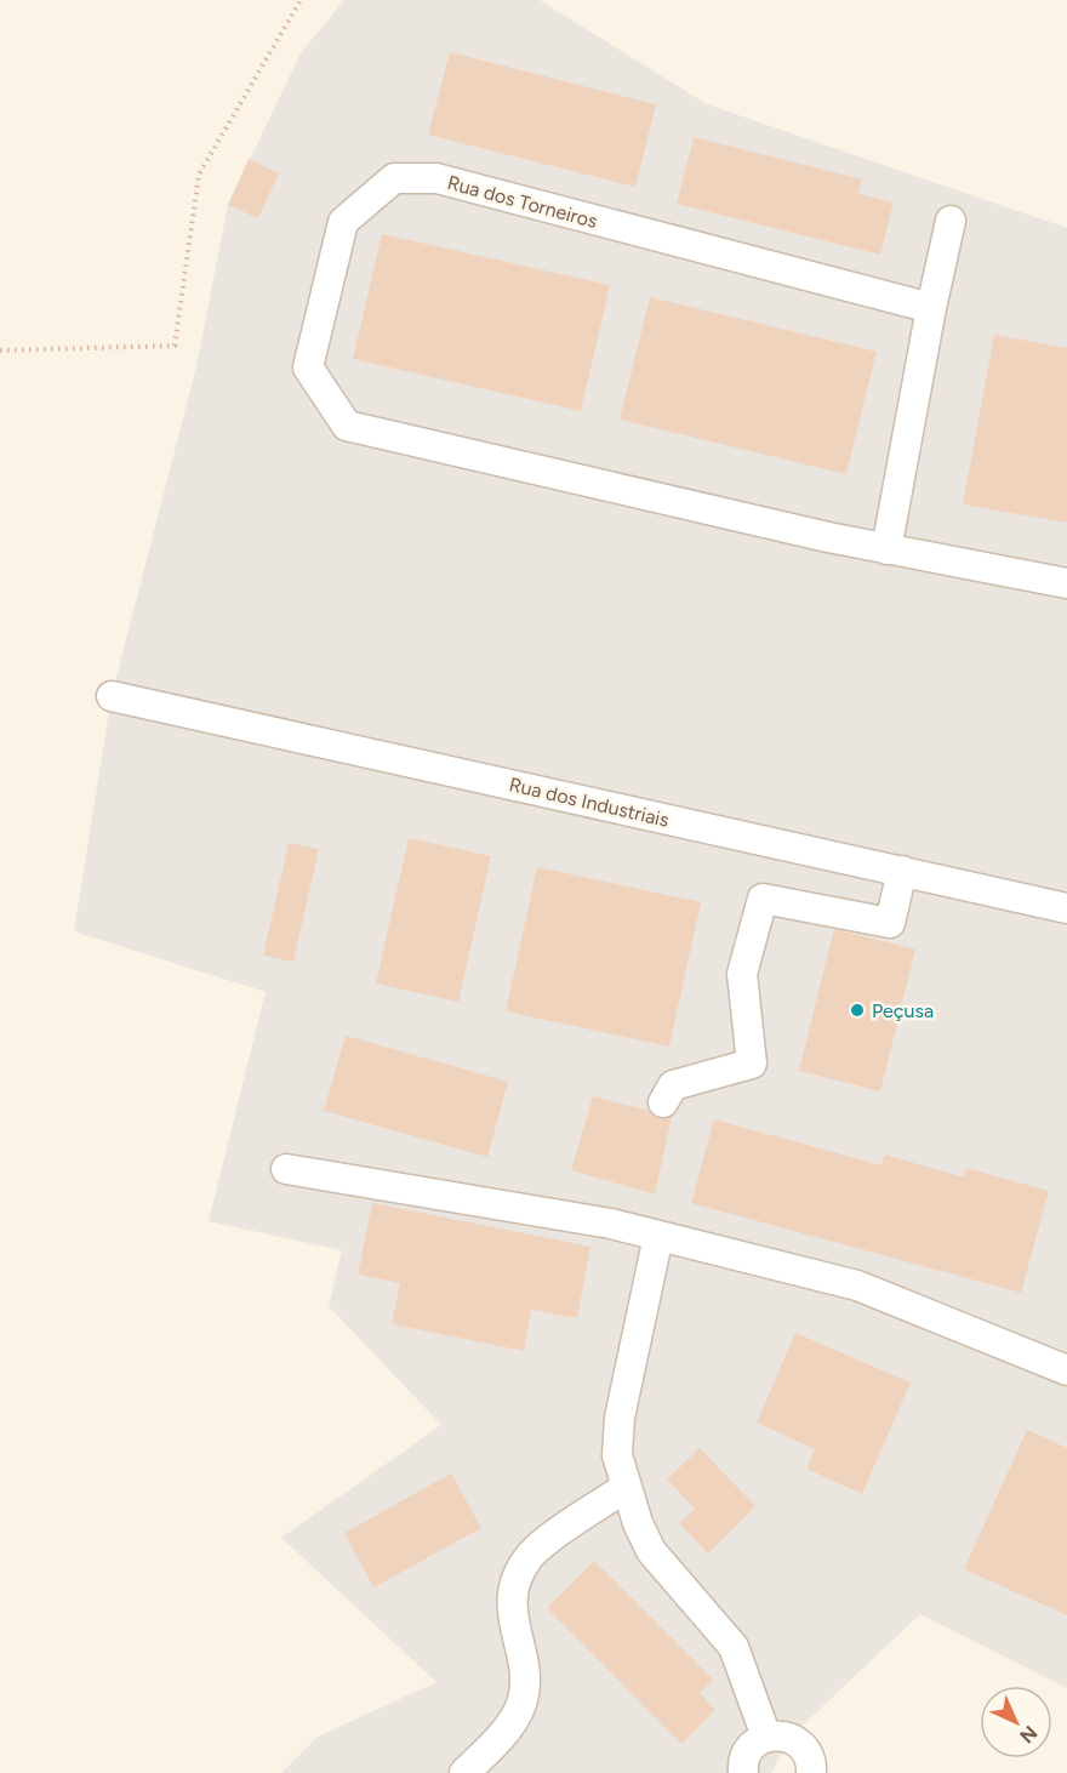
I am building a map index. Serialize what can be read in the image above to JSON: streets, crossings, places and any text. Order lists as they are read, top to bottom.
{
  "streets": {
    "street": ["Rua dos Torneiros", "Rua dos Industriais"]
  },
  "places": ["Peçusa"],
  "north": "bottom right"
}
